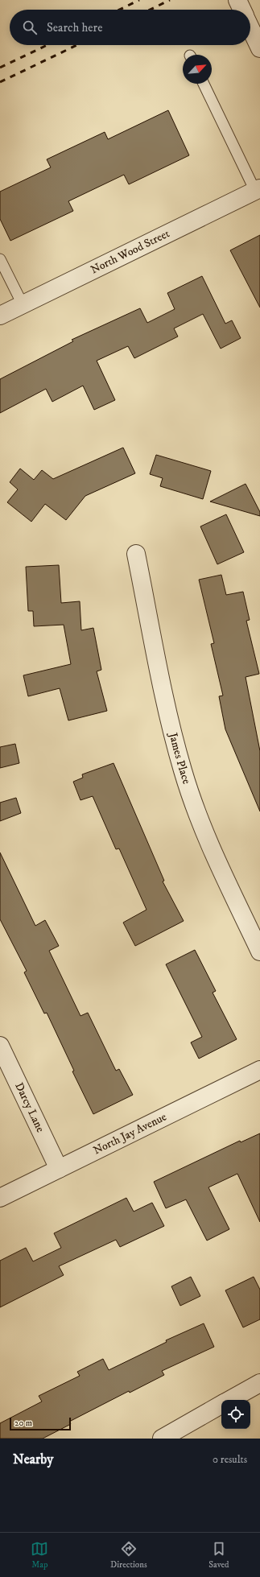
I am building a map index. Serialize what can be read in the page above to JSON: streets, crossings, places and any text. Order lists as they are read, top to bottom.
{
  "streets": {
    "street": [
      "North Wood Street",
      "James Place",
      "Darcy Lane",
      "North Jay Avenue"
    ]
  },
  "crossings": [
    ["Darcy Lane", "North Jay Avenue"]
  ],
  "scale_bar": "20 m",
  "north": "top right",
  "page": {
    "search": "Search here",
    "scale": "20 m",
    "heading": ["Nearby", "0 results"],
    "nav": ["Map", "Directions", "Saved"]
  }
}
